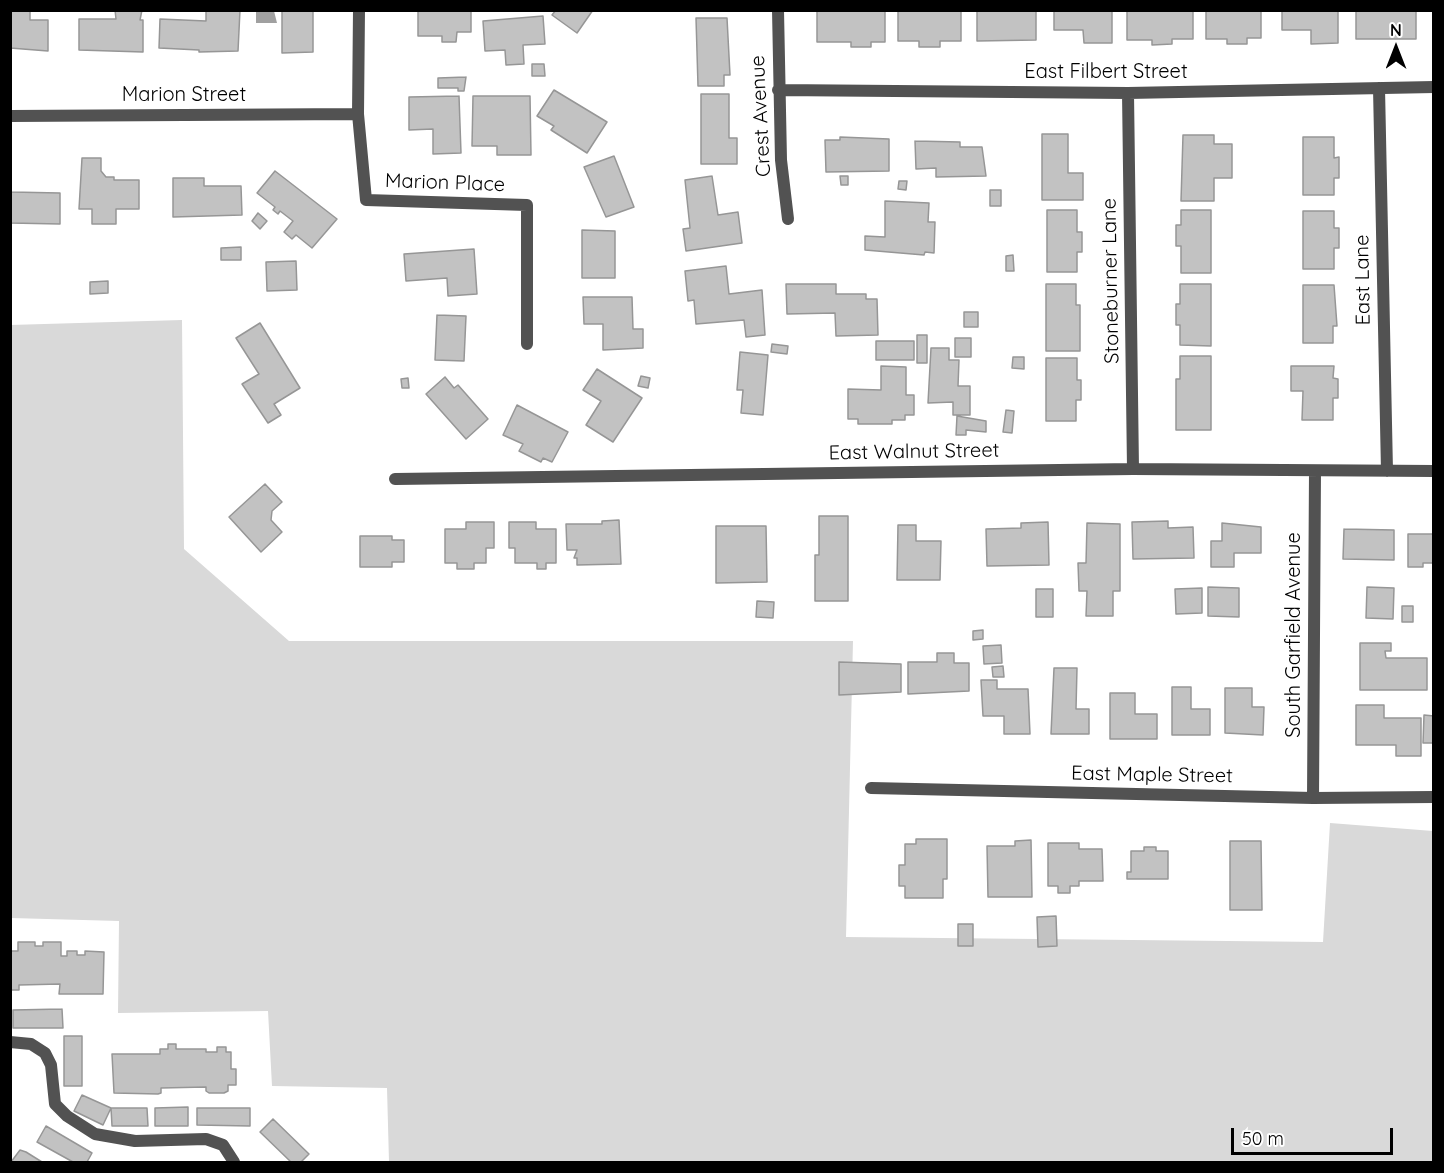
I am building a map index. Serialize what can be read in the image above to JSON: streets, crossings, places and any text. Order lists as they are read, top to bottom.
{
  "streets": {
    "street": [
      "East Filbert Street",
      "Marion Street",
      "Crest Avenue",
      "Marion Place",
      "East Lane",
      "Stoneburner Lane",
      "East Walnut Street",
      "South Garfield Avenue",
      "East Maple Street"
    ]
  },
  "crossings": [
    ["East Filbert Street", "Crest Avenue"],
    ["East Filbert Street", "East Lane"],
    ["East Filbert Street", "Stoneburner Lane"],
    ["Marion Street", "Marion Place"],
    ["East Lane", "East Walnut Street"],
    ["Stoneburner Lane", "East Walnut Street"],
    ["East Walnut Street", "South Garfield Avenue"],
    ["South Garfield Avenue", "East Maple Street"]
  ],
  "scale_bar": "50 m",
  "north": "top"
}
